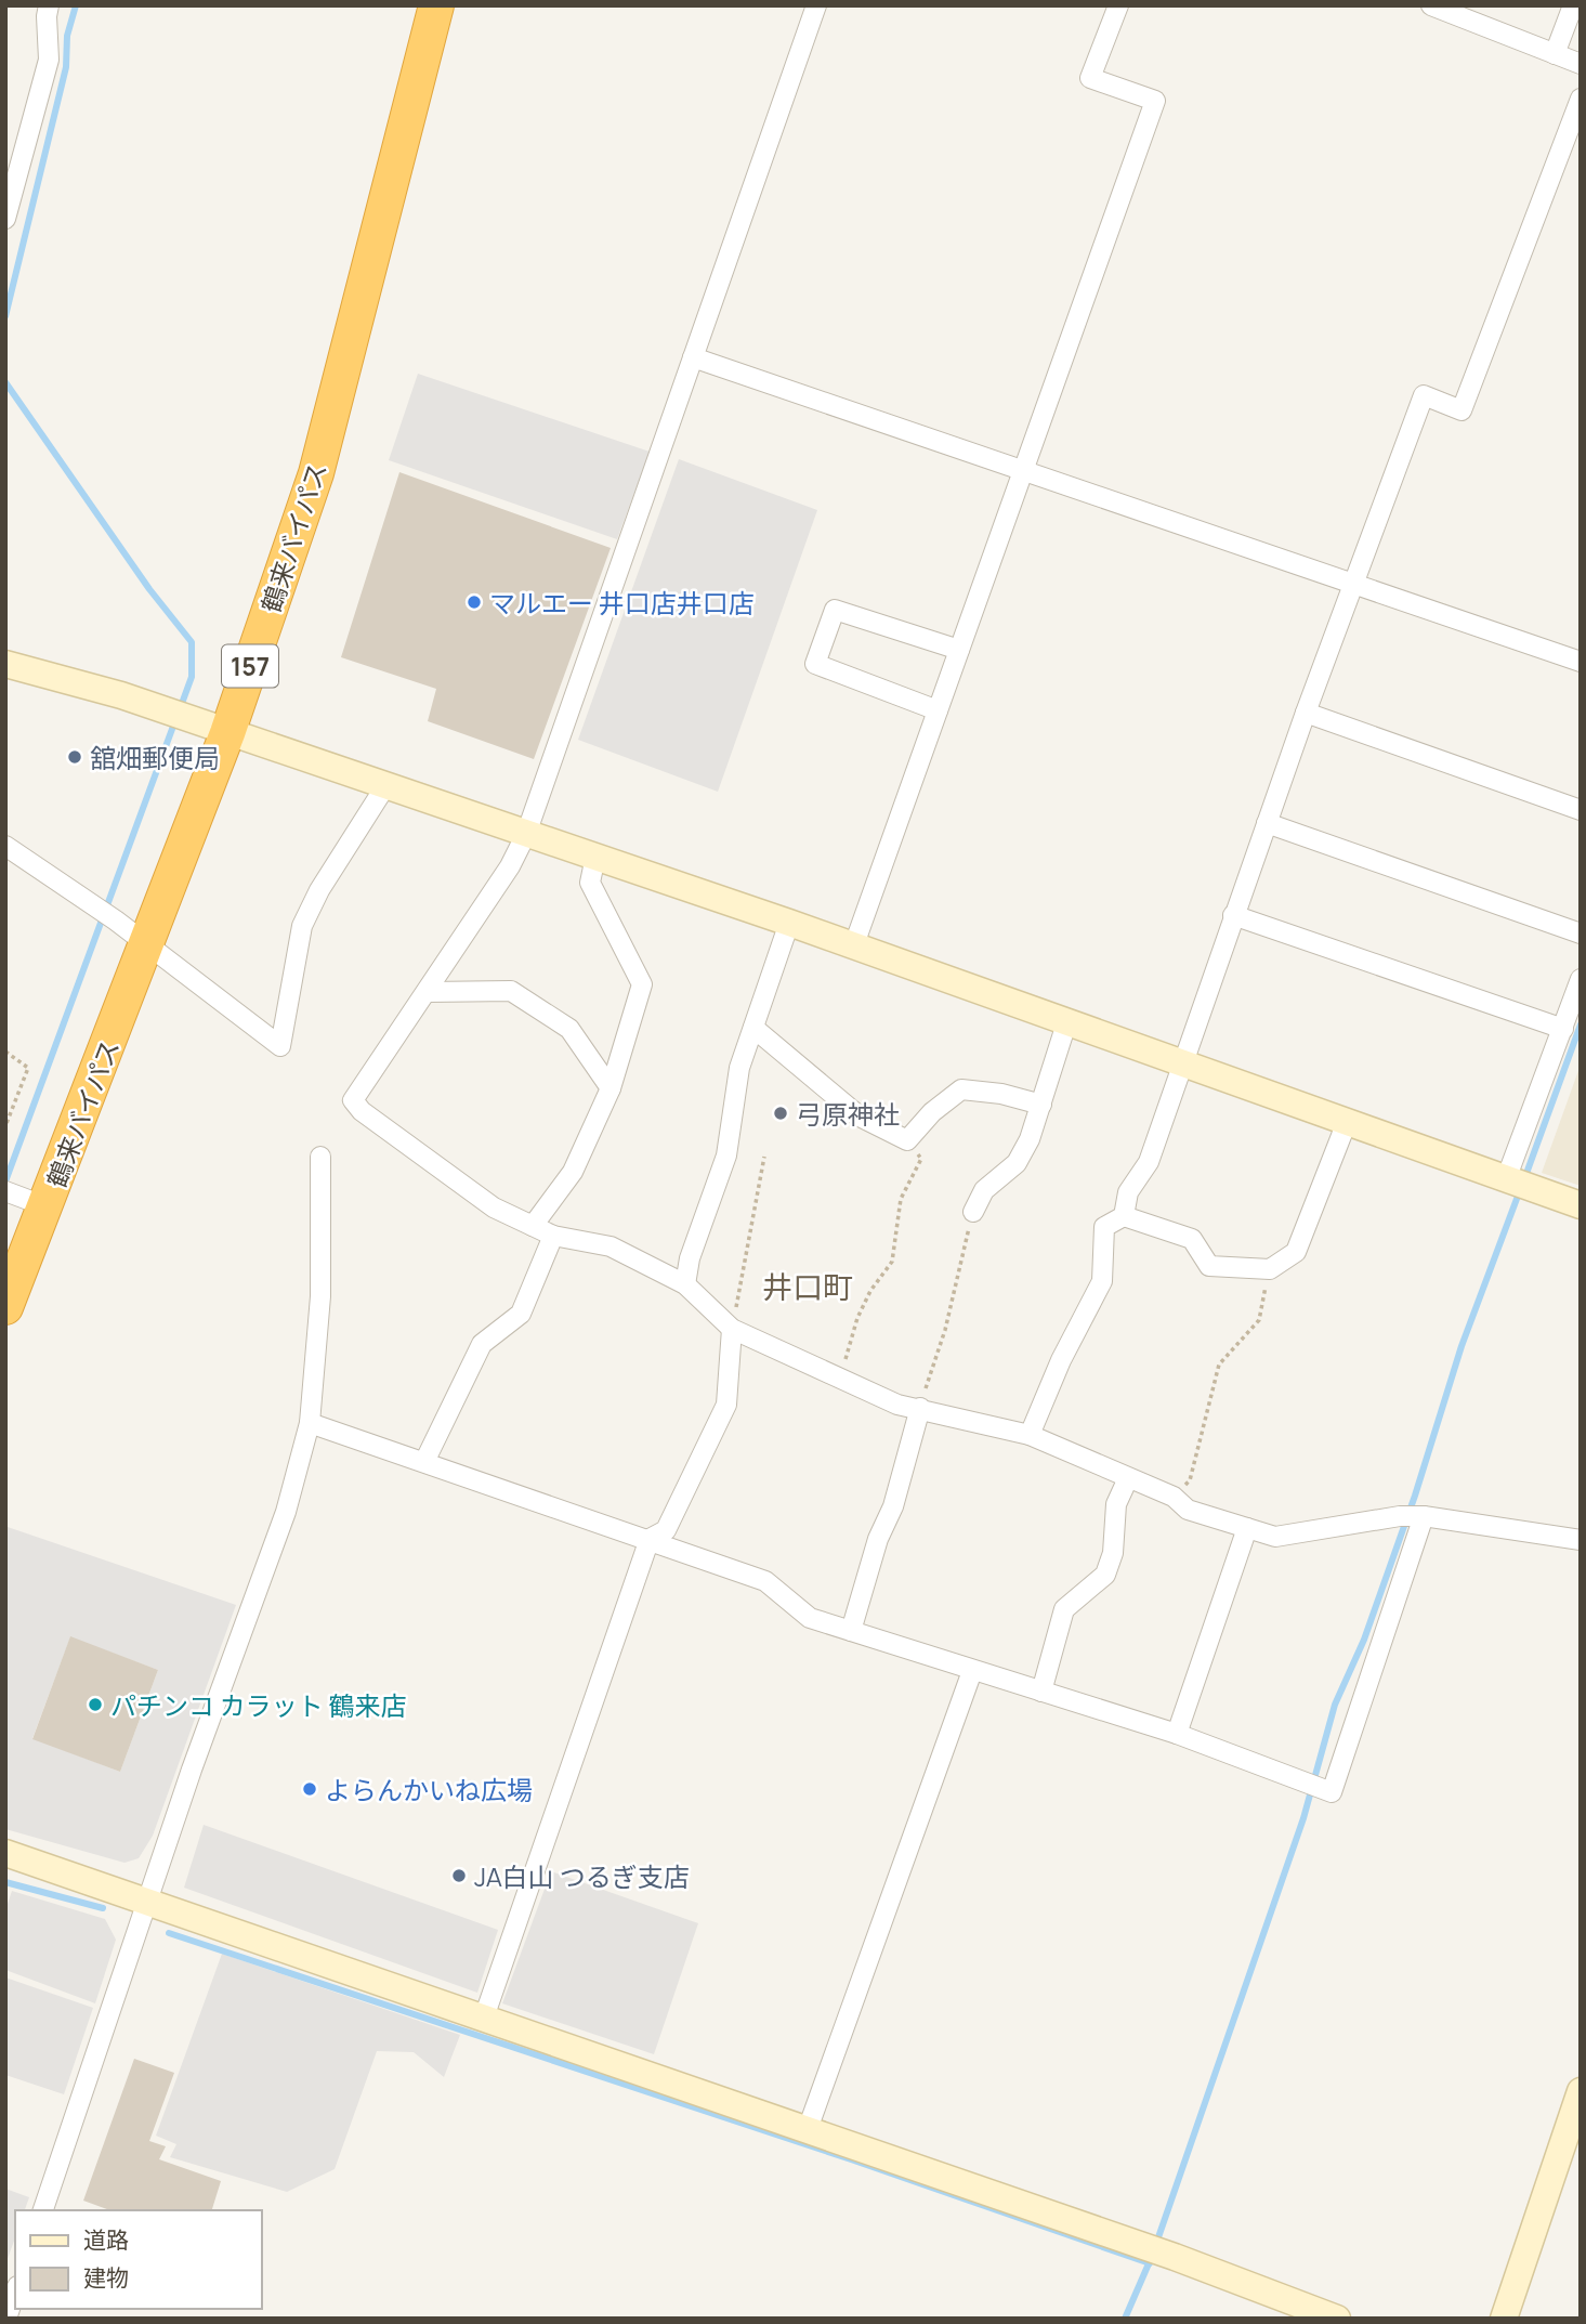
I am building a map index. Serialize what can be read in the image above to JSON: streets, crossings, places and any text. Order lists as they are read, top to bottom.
{
  "streets": {
    "highway": ["鶴来バイパス", "157"]
  },
  "districts": ["井口町"],
  "places": [
    "マルエー 井口店井口店",
    "舘畑郵便局",
    "弓原神社",
    "パチンコ カラット 鶴来店",
    "よらんかいね広場",
    "JA白山 つるぎ支店"
  ],
  "legend": ["道路", "建物"]
}
